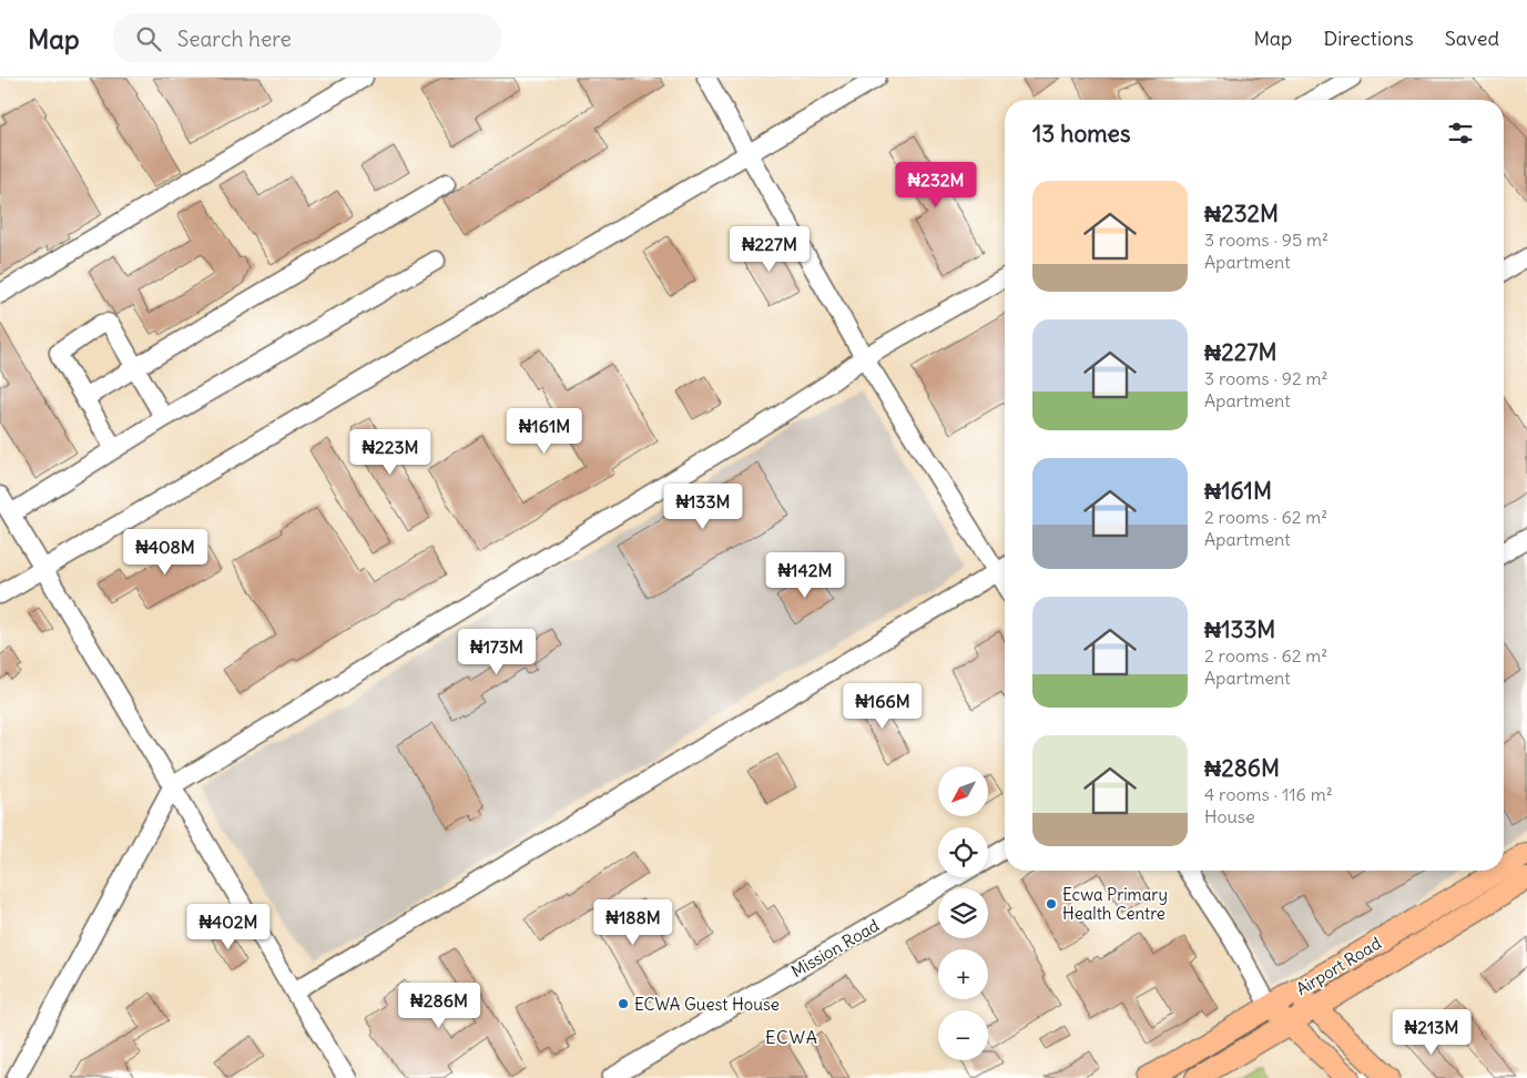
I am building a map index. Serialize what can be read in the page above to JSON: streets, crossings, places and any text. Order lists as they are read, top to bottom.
{
  "streets": {
    "main road": ["Airport Road"],
    "street": ["Mission Road"]
  },
  "districts": ["ECWA"],
  "places": ["Ecwa Primary Health Centre", "ECWA Guest House"],
  "north": "bottom left",
  "page": {
    "header": "Map",
    "search": "Search here",
    "nav": ["Map", "Directions", "Saved"],
    "heading": "13 homes",
    "price": [
      "₦232M",
      "₦227M",
      "₦161M",
      "₦223M",
      "₦133M",
      "₦408M",
      "₦142M",
      "₦173M",
      "₦166M",
      "₦188M",
      "₦402M",
      "₦286M",
      "₦213M"
    ],
    "list": [
      {
        "name": "₦232M",
        "note": "3 rooms · 95 m² · Apartment"
      },
      {
        "name": "₦227M",
        "note": "3 rooms · 92 m² · Apartment"
      },
      {
        "name": "₦161M",
        "note": "2 rooms · 62 m² · Apartment"
      },
      {
        "name": "₦133M",
        "note": "2 rooms · 62 m² · Apartment"
      },
      {
        "name": "₦286M",
        "note": "4 rooms · 116 m² · House"
      }
    ],
    "map_buttons": ["+", "−"]
  }
}
